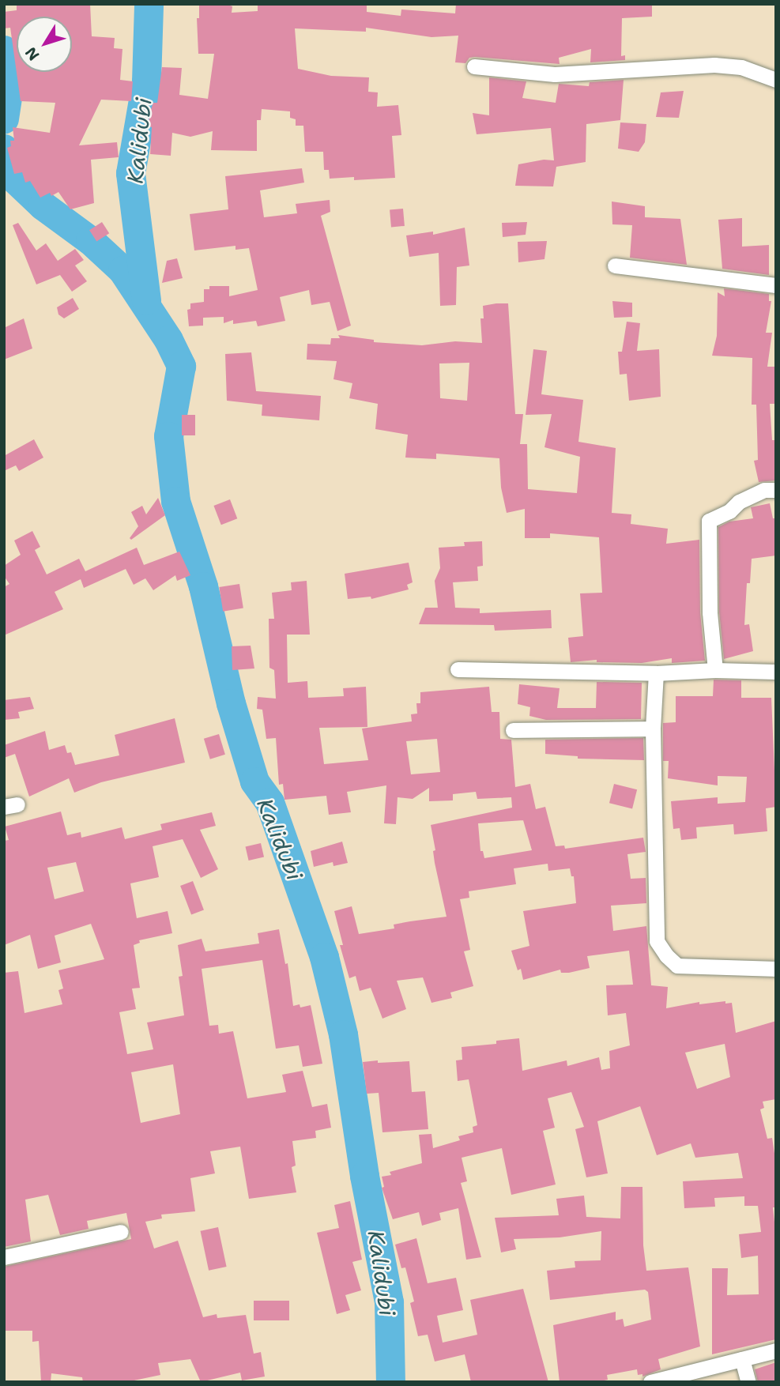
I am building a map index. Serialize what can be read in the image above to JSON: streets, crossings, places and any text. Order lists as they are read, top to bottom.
{
  "water": ["Kalidubi"],
  "north": "bottom left"
}
